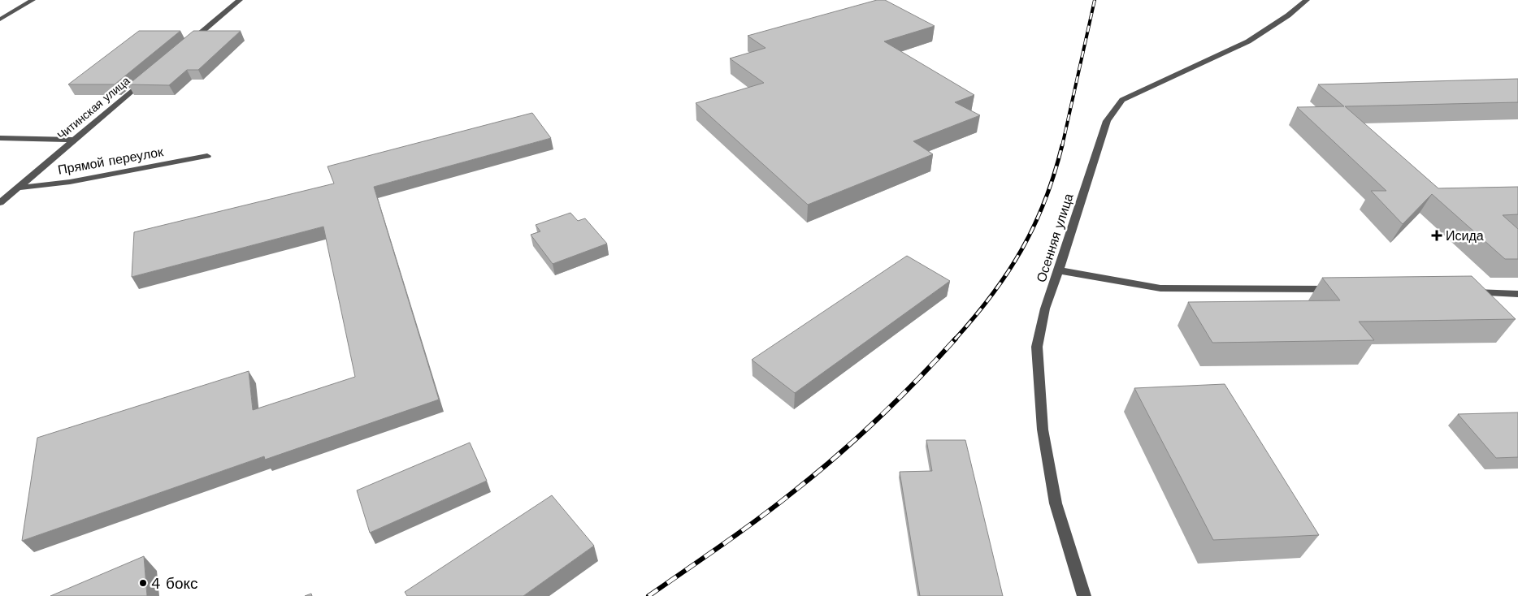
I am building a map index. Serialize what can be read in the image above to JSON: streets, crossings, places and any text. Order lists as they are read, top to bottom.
{
  "streets": {
    "street": ["Читинская улица", "Прямой переулок", "Осенняя улица"]
  },
  "crossings": [
    ["Читинская улица", "Прямой переулок"]
  ],
  "places": {
    "health": ["Исида"],
    "other": ["4 бокс"]
  }
}
